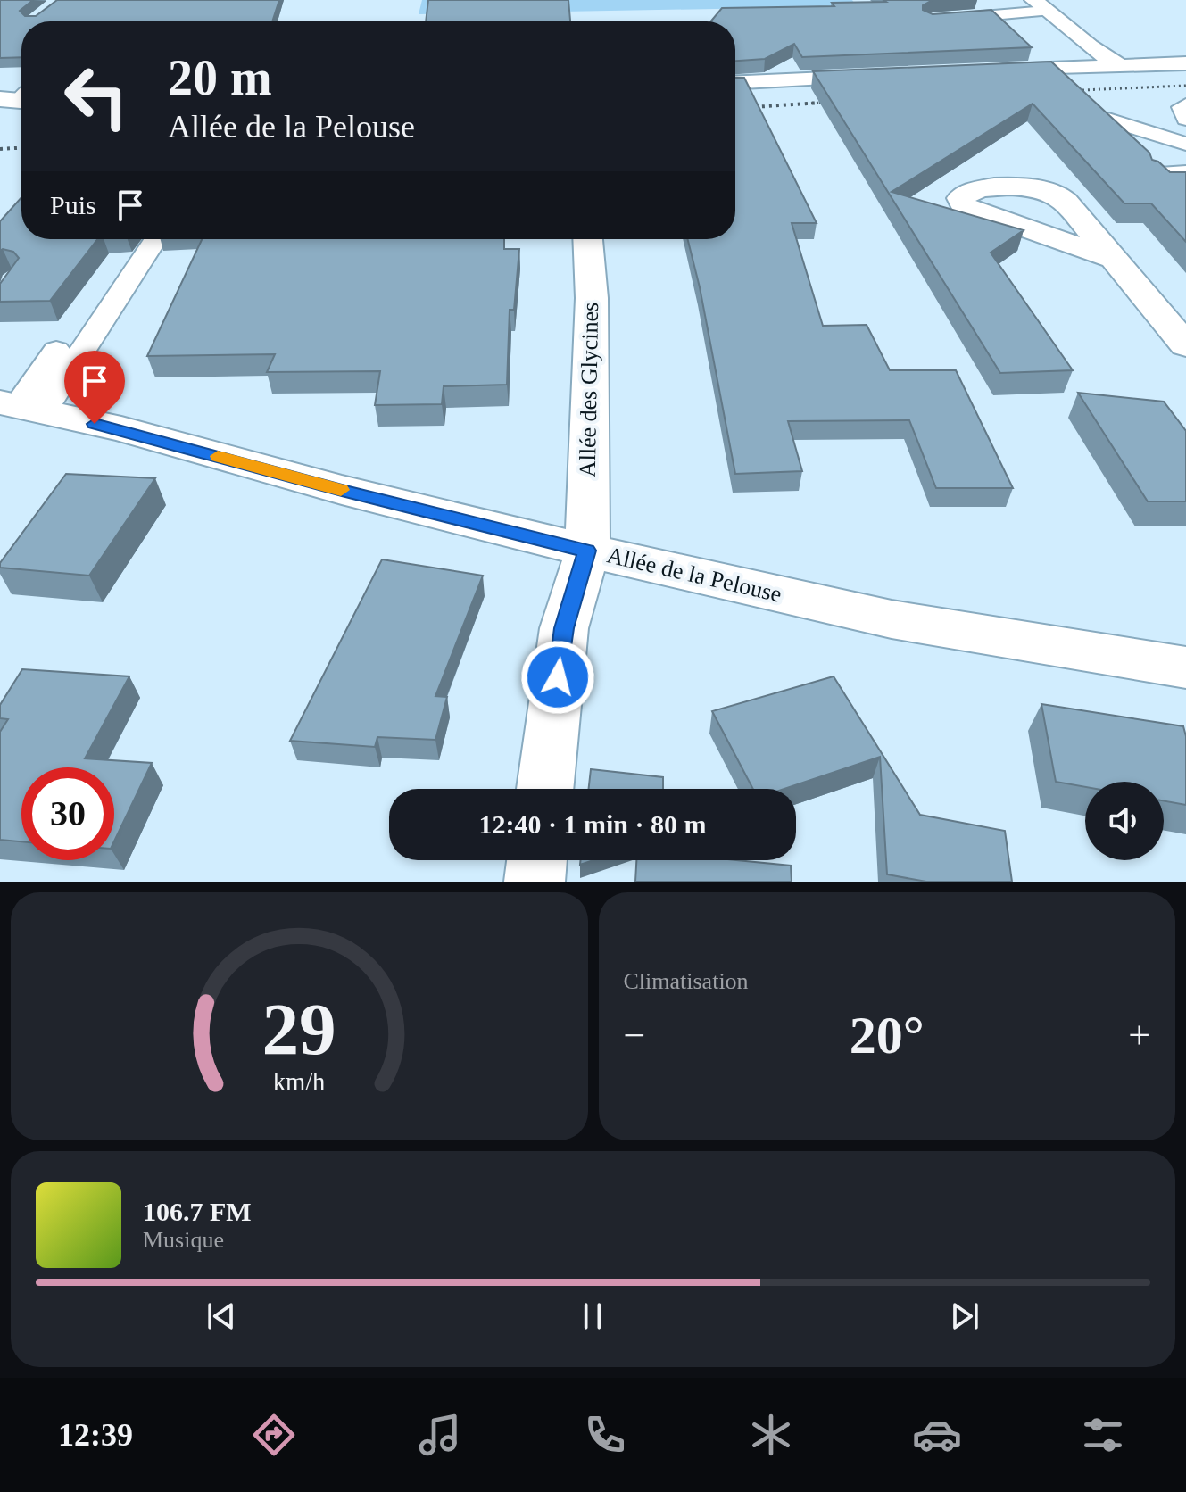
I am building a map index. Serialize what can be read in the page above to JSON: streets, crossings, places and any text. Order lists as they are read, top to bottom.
{
  "streets": {
    "street": ["Allée des Glycines", "Allée de la Pelouse"]
  },
  "crossings": [
    ["Allée des Glycines", "Allée de la Pelouse"]
  ],
  "page": {
    "turn": ["20 m", "Allée de la Pelouse"],
    "then": "Puis",
    "limit": "30",
    "trip": "12:40 · 1 min · 80 m",
    "tile": "Climatisation",
    "heat": ["−", "20°", "+"],
    "song": ["106.7 FM", "Musique"],
    "tabs": "12:39",
    "gauge": ["29", "km/h"]
  }
}
